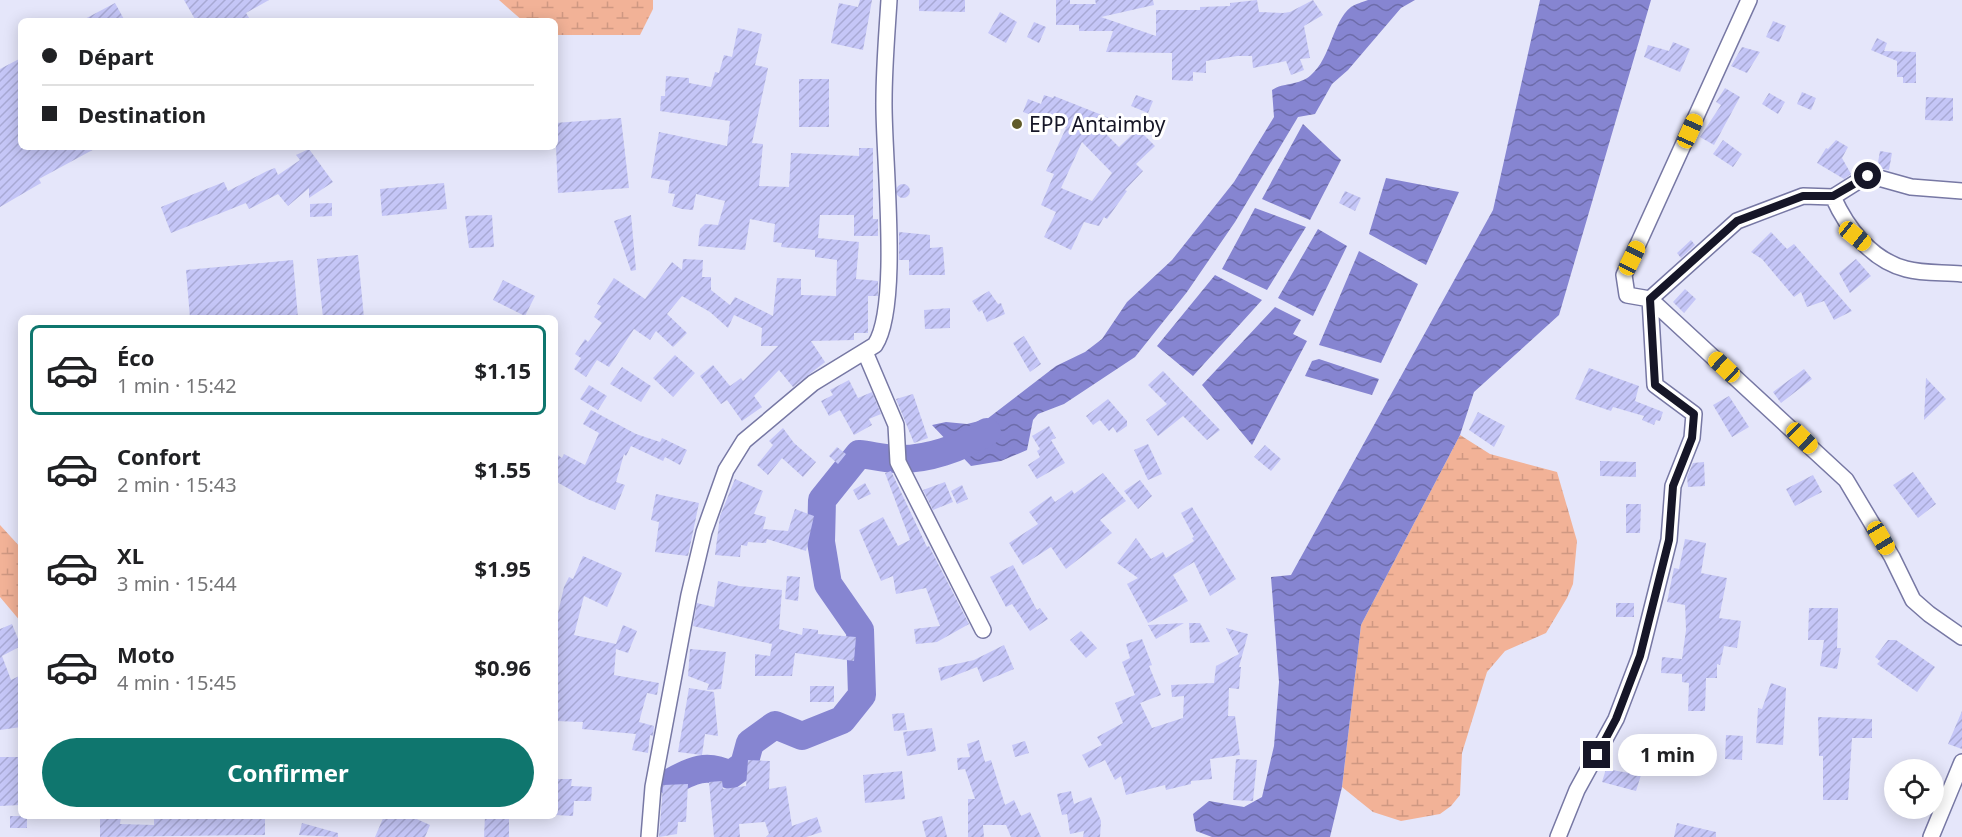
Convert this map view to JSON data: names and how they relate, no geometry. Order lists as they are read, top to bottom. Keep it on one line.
{"places":["EPP Antaimby"],"page":{"banner":["Départ","Destination"],"list":[{"name":"Éco","note":"1 min · 15:42","value":"$1.15"},{"name":"Confort","note":"2 min · 15:43","value":"$1.55"},{"name":"XL","note":"3 min · 15:44","value":"$1.95"},{"name":"Moto","note":"4 min · 15:45","value":"$0.96"}],"buttons":"Confirmer","bubble":"1 min"}}
